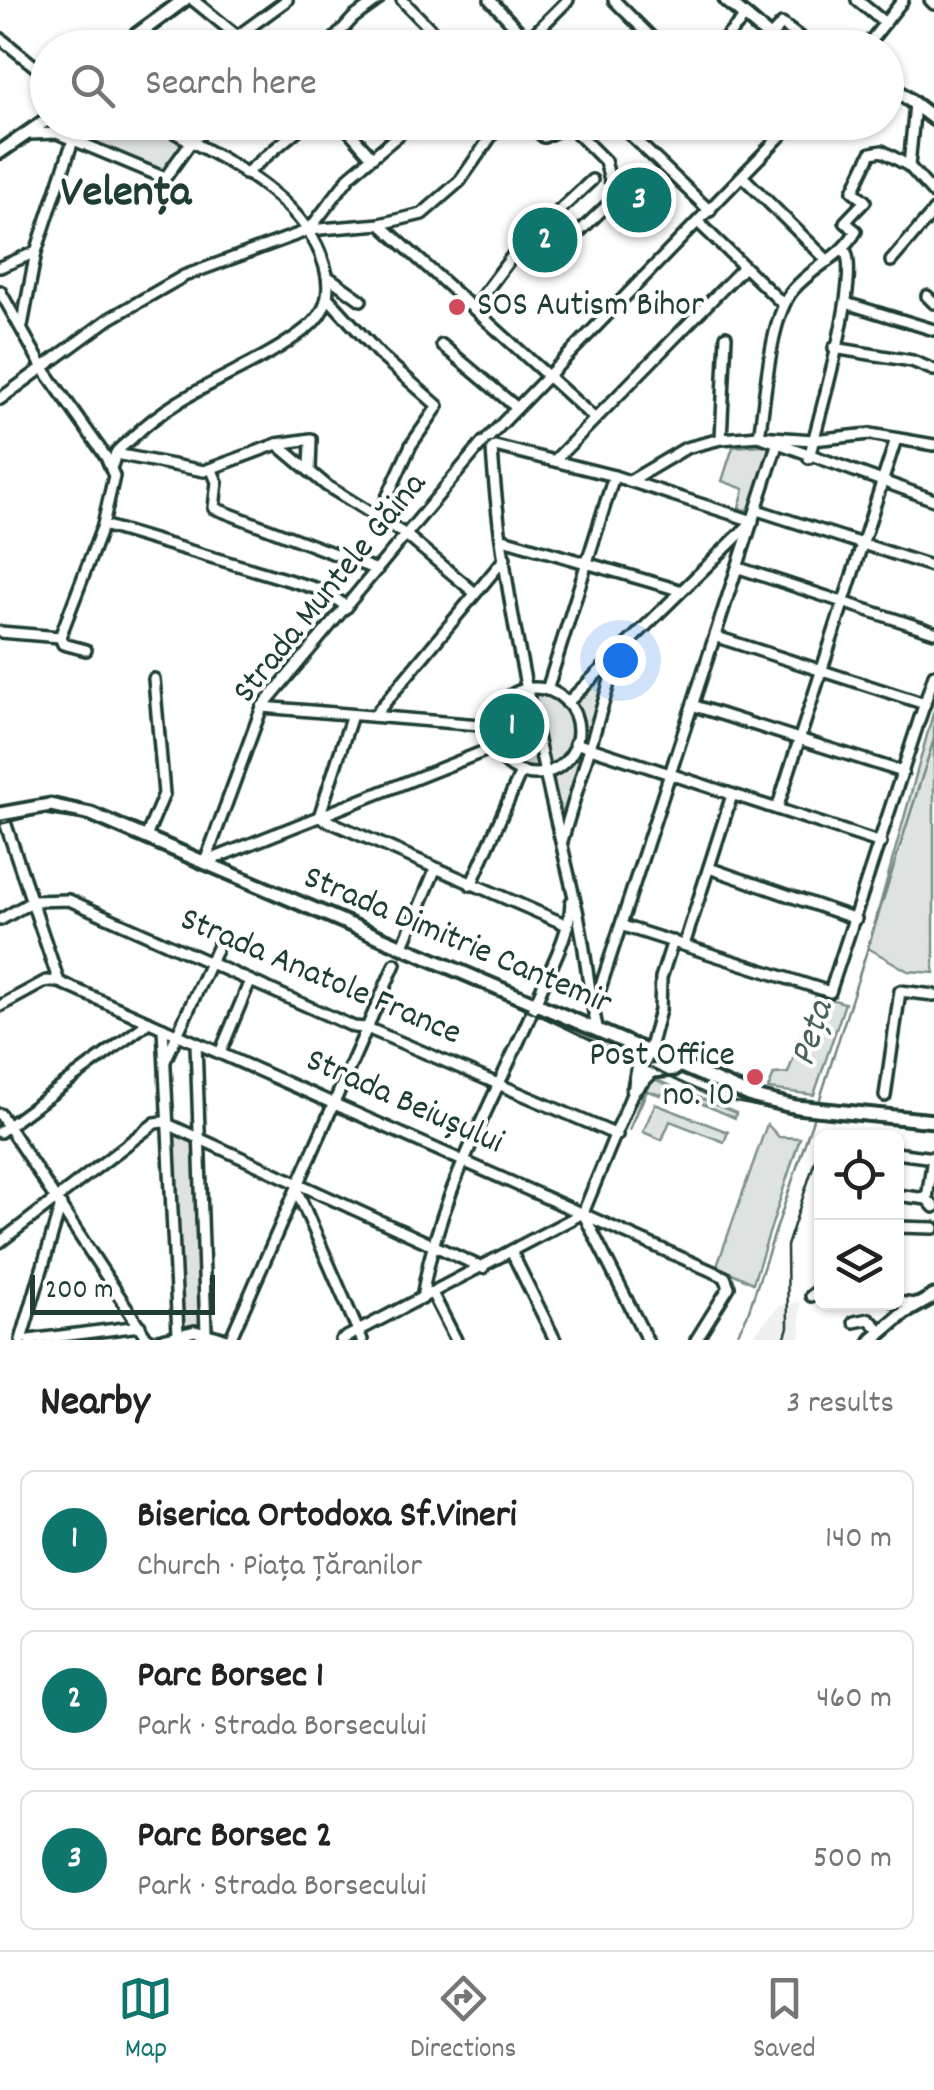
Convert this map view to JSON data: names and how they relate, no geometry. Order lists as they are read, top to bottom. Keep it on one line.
{"streets":{"main road":["Strada Dimitrie Cantemir"],"street":["Strada Muntele Găina","Strada Anatole France","Strada Beiușului"]},"crossings":[["Strada Muntele Găina","Strada Dimitrie Cantemir"]],"districts":["Velența"],"water":["Peța"],"places":["SOS Autism Bihor","Post Office no. 10"],"scale_bar":"200 m","page":{"search":"Search here","pins":["3","2","1"],"scale":"200 m","heading":["Nearby","3 results"],"list":[{"mark":"1","name":"Biserica Ortodoxa Sf.Vineri","note":"Church · Piața Țăranilor","value":"140 m"},{"mark":"2","name":"Parc Borsec 1","note":"Park · Strada Borsecului","value":"460 m"},{"mark":"3","name":"Parc Borsec 2","note":"Park · Strada Borsecului","value":"500 m"}],"nav":["Map","Directions","Saved"]}}
